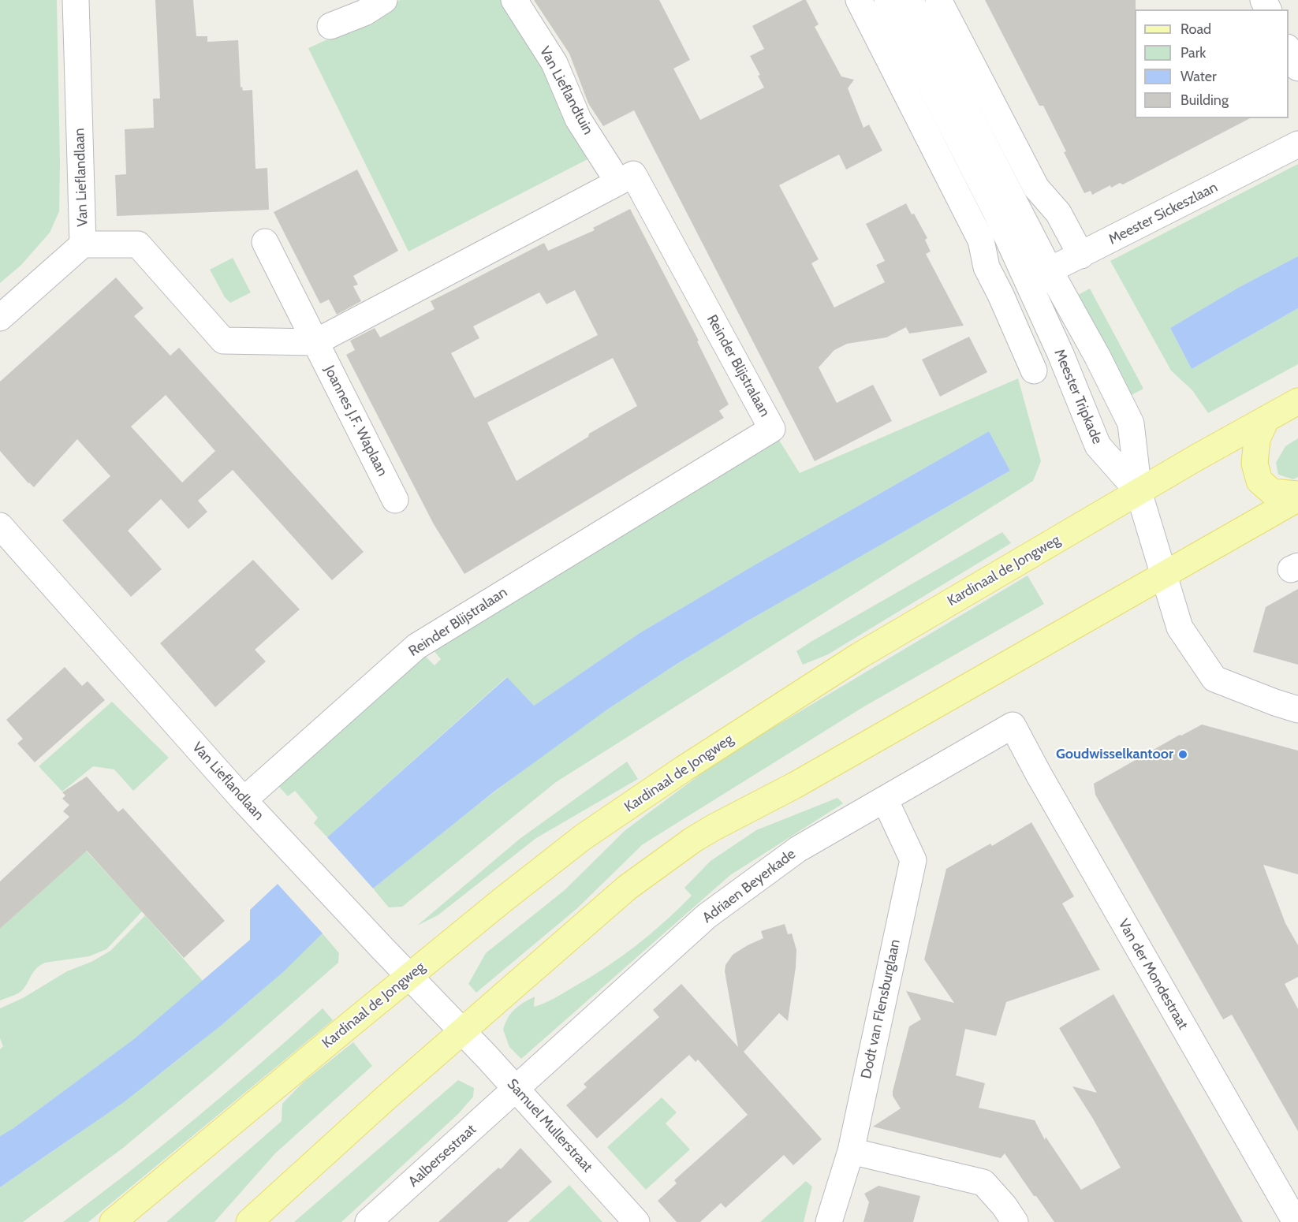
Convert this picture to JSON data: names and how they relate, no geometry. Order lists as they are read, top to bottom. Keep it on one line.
{"streets":{"main road":["Kardinaal de Jongweg"],"street":["Van Lieflandtuin","Van Lieflandlaan","Meester Sickeszlaan","Reinder Blijstralaan","Meester Tripkade","Joannes J.F. Waplaan","Adriaen Beyerkade","Van der Mondestraat","Dodt van Flensburglaan","Samuel Mullerstraat","Aalbersestraat"]},"crossings":[["Van Lieflandtuin","Reinder Blijstralaan"],["Van Lieflandlaan","Reinder Blijstralaan"],["Van Lieflandlaan","Kardinaal de Jongweg"],["Van Lieflandlaan","Samuel Mullerstraat"],["Meester Sickeszlaan","Meester Tripkade"],["Reinder Blijstralaan","Joannes J.F. Waplaan"],["Meester Tripkade","Kardinaal de Jongweg"],["Adriaen Beyerkade","Van der Mondestraat"],["Adriaen Beyerkade","Dodt van Flensburglaan"],["Adriaen Beyerkade","Samuel Mullerstraat"],["Adriaen Beyerkade","Aalbersestraat"],["Samuel Mullerstraat","Aalbersestraat"]],"places":["Goudwisselkantoor"],"legend":["Road","Park","Water","Building"]}
